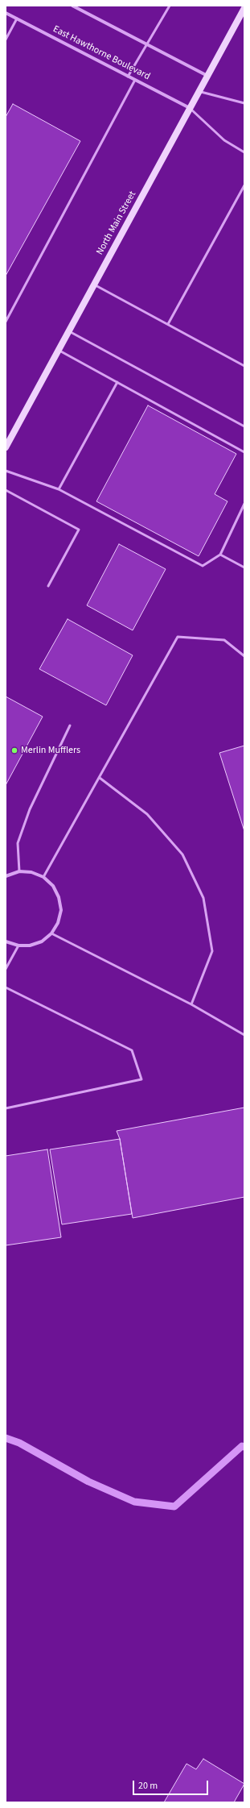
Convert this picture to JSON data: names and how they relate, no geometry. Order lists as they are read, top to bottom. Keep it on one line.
{"streets":{"street":["East Hawthorne Boulevard","North Main Street"]},"crossings":[["East Hawthorne Boulevard","North Main Street"]],"places":["Merlin Mufflers"],"scale_bar":"20 m"}
